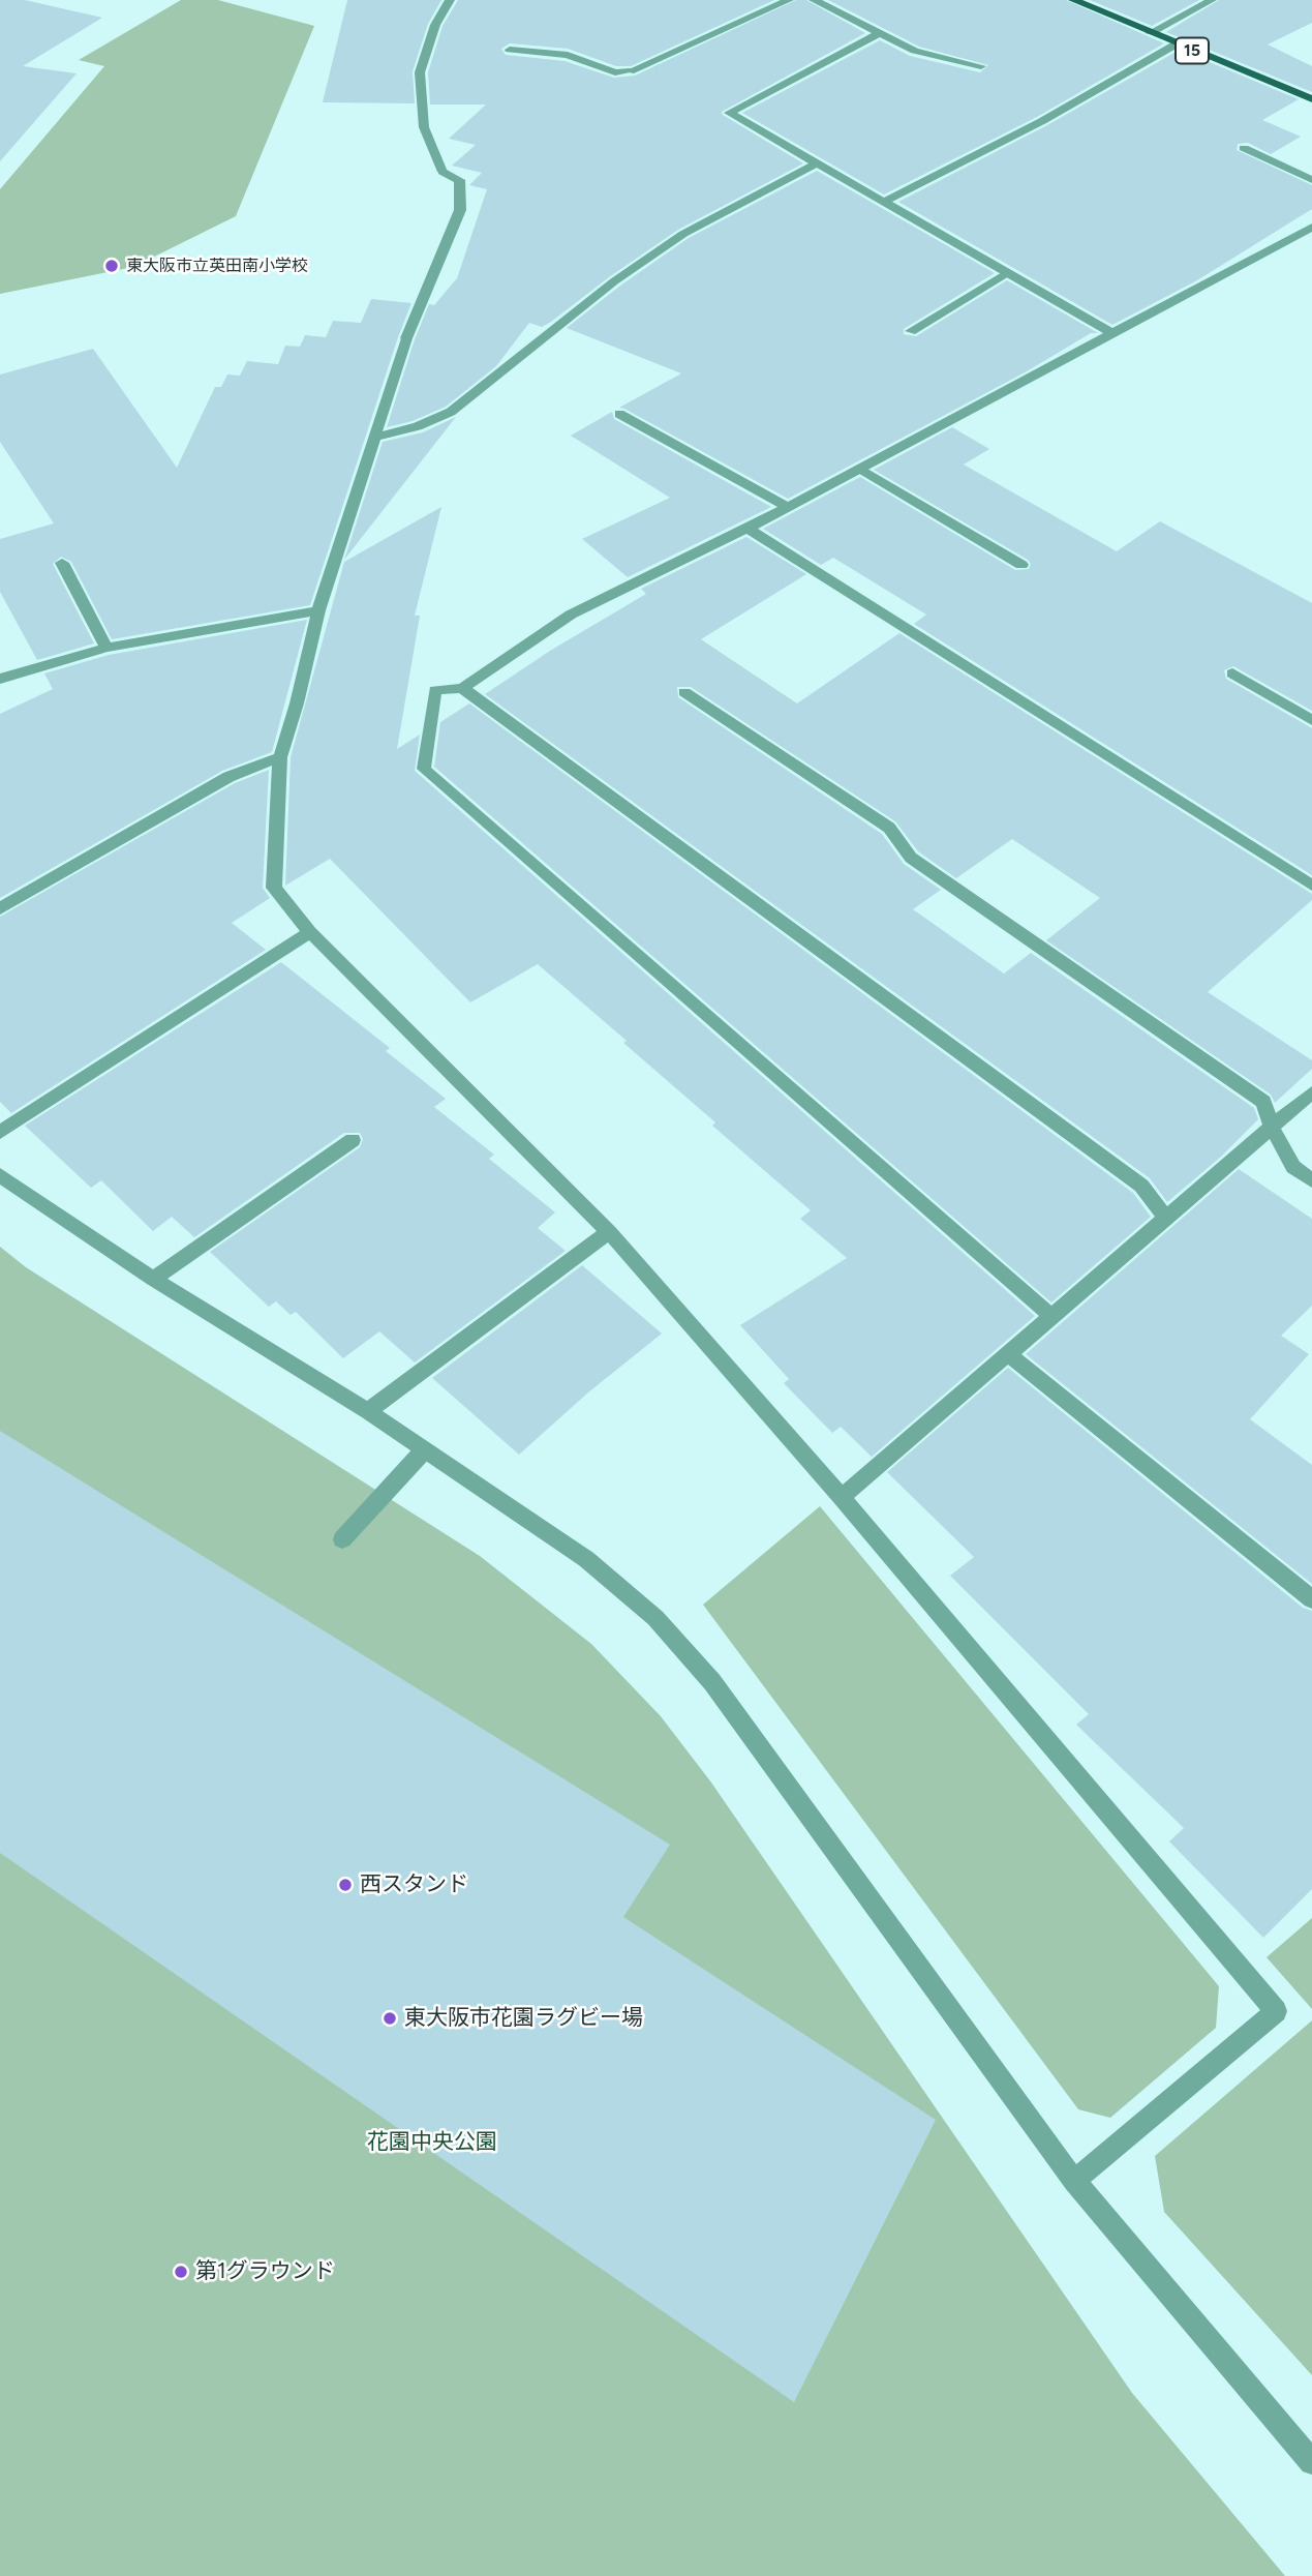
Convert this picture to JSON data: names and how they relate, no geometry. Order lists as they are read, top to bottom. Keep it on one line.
{"streets":{"main road":["15"]},"parks":["花園中央公園"],"places":["東大阪市立英田南小学校","西スタンド","東大阪市花園ラグビー場","第1グラウンド"]}
